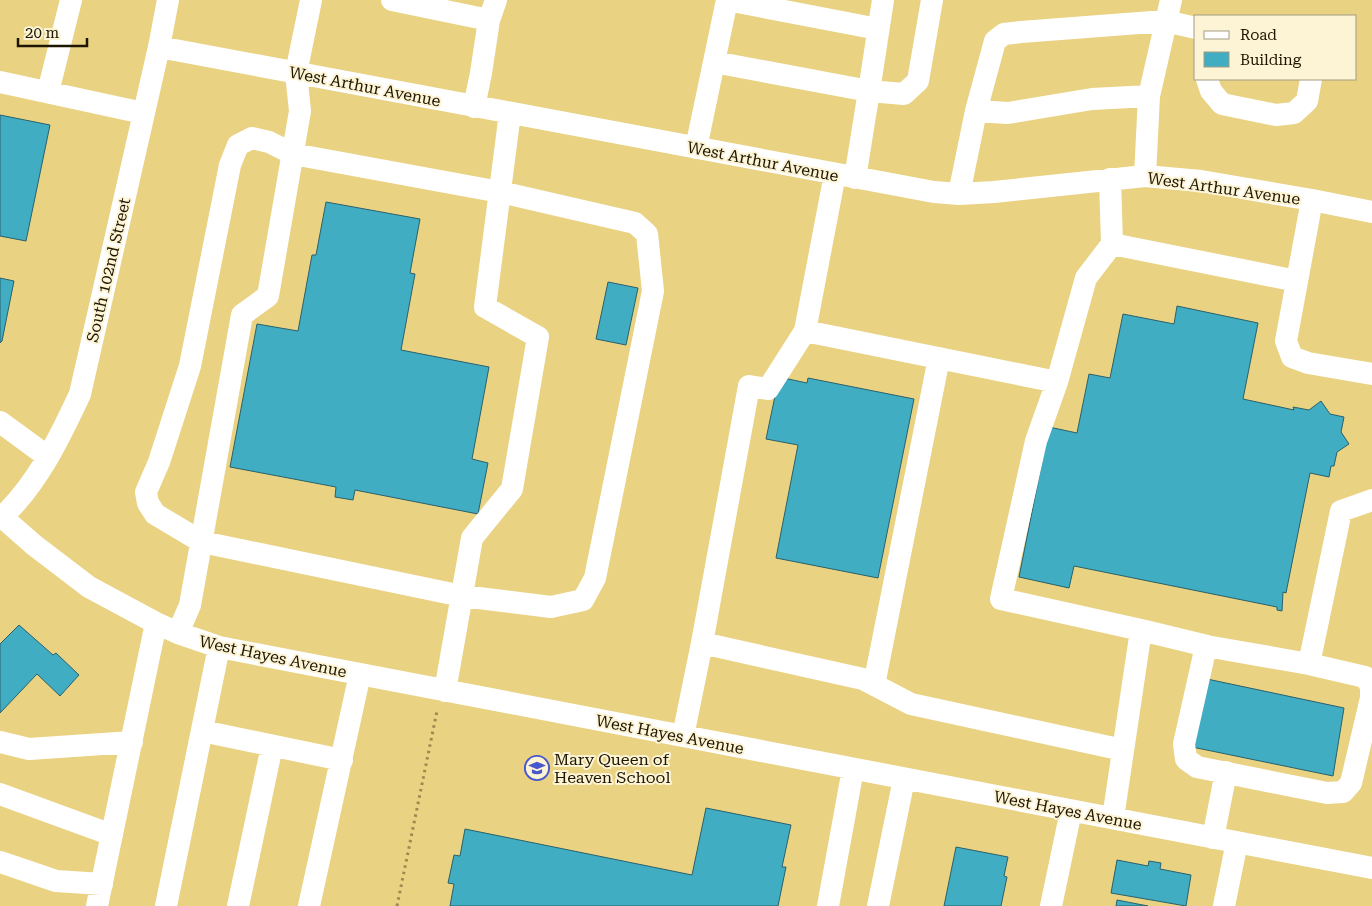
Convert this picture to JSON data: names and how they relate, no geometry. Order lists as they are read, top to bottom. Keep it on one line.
{"streets":{"street":["West Arthur Avenue","South 102nd Street","West Hayes Avenue"]},"crossings":[["West Arthur Avenue","South 102nd Street"],["South 102nd Street","West Hayes Avenue"]],"places":{"school or university":["Mary Queen of Heaven School"]},"legend":["Road","Building"],"scale_bar":"20 m"}
